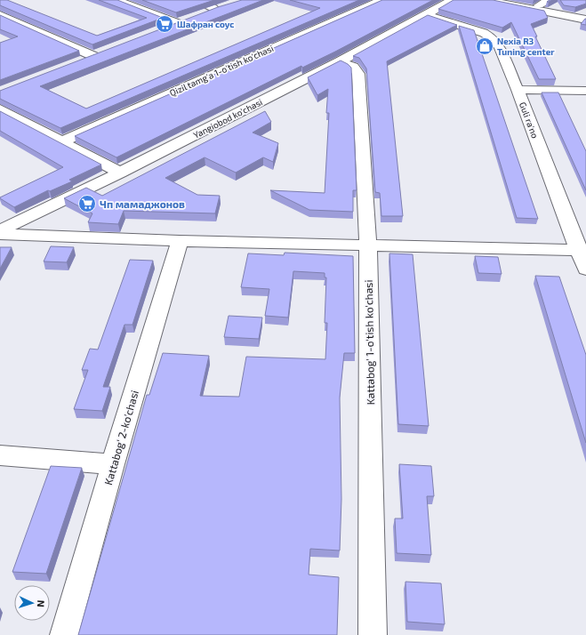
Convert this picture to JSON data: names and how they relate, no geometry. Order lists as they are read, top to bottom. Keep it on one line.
{"streets":{"street":["Qizil tamg'a 1-o'tish ko'chasi","Yangiobod ko'chasi","Guli ra'no","Kattabog' 1-o'tish ko'chasi","Kattabog' 2-ko'chasi"]},"crossings":[["Yangiobod ko'chasi","Guli ra'no"],["Yangiobod ko'chasi","Kattabog' 1-o'tish ko'chasi"]],"places":{"supermarket":["Шафран соус","Чп мамаджонов"],"shop":["Nexia R3 Tuning center"]},"north":"right"}
